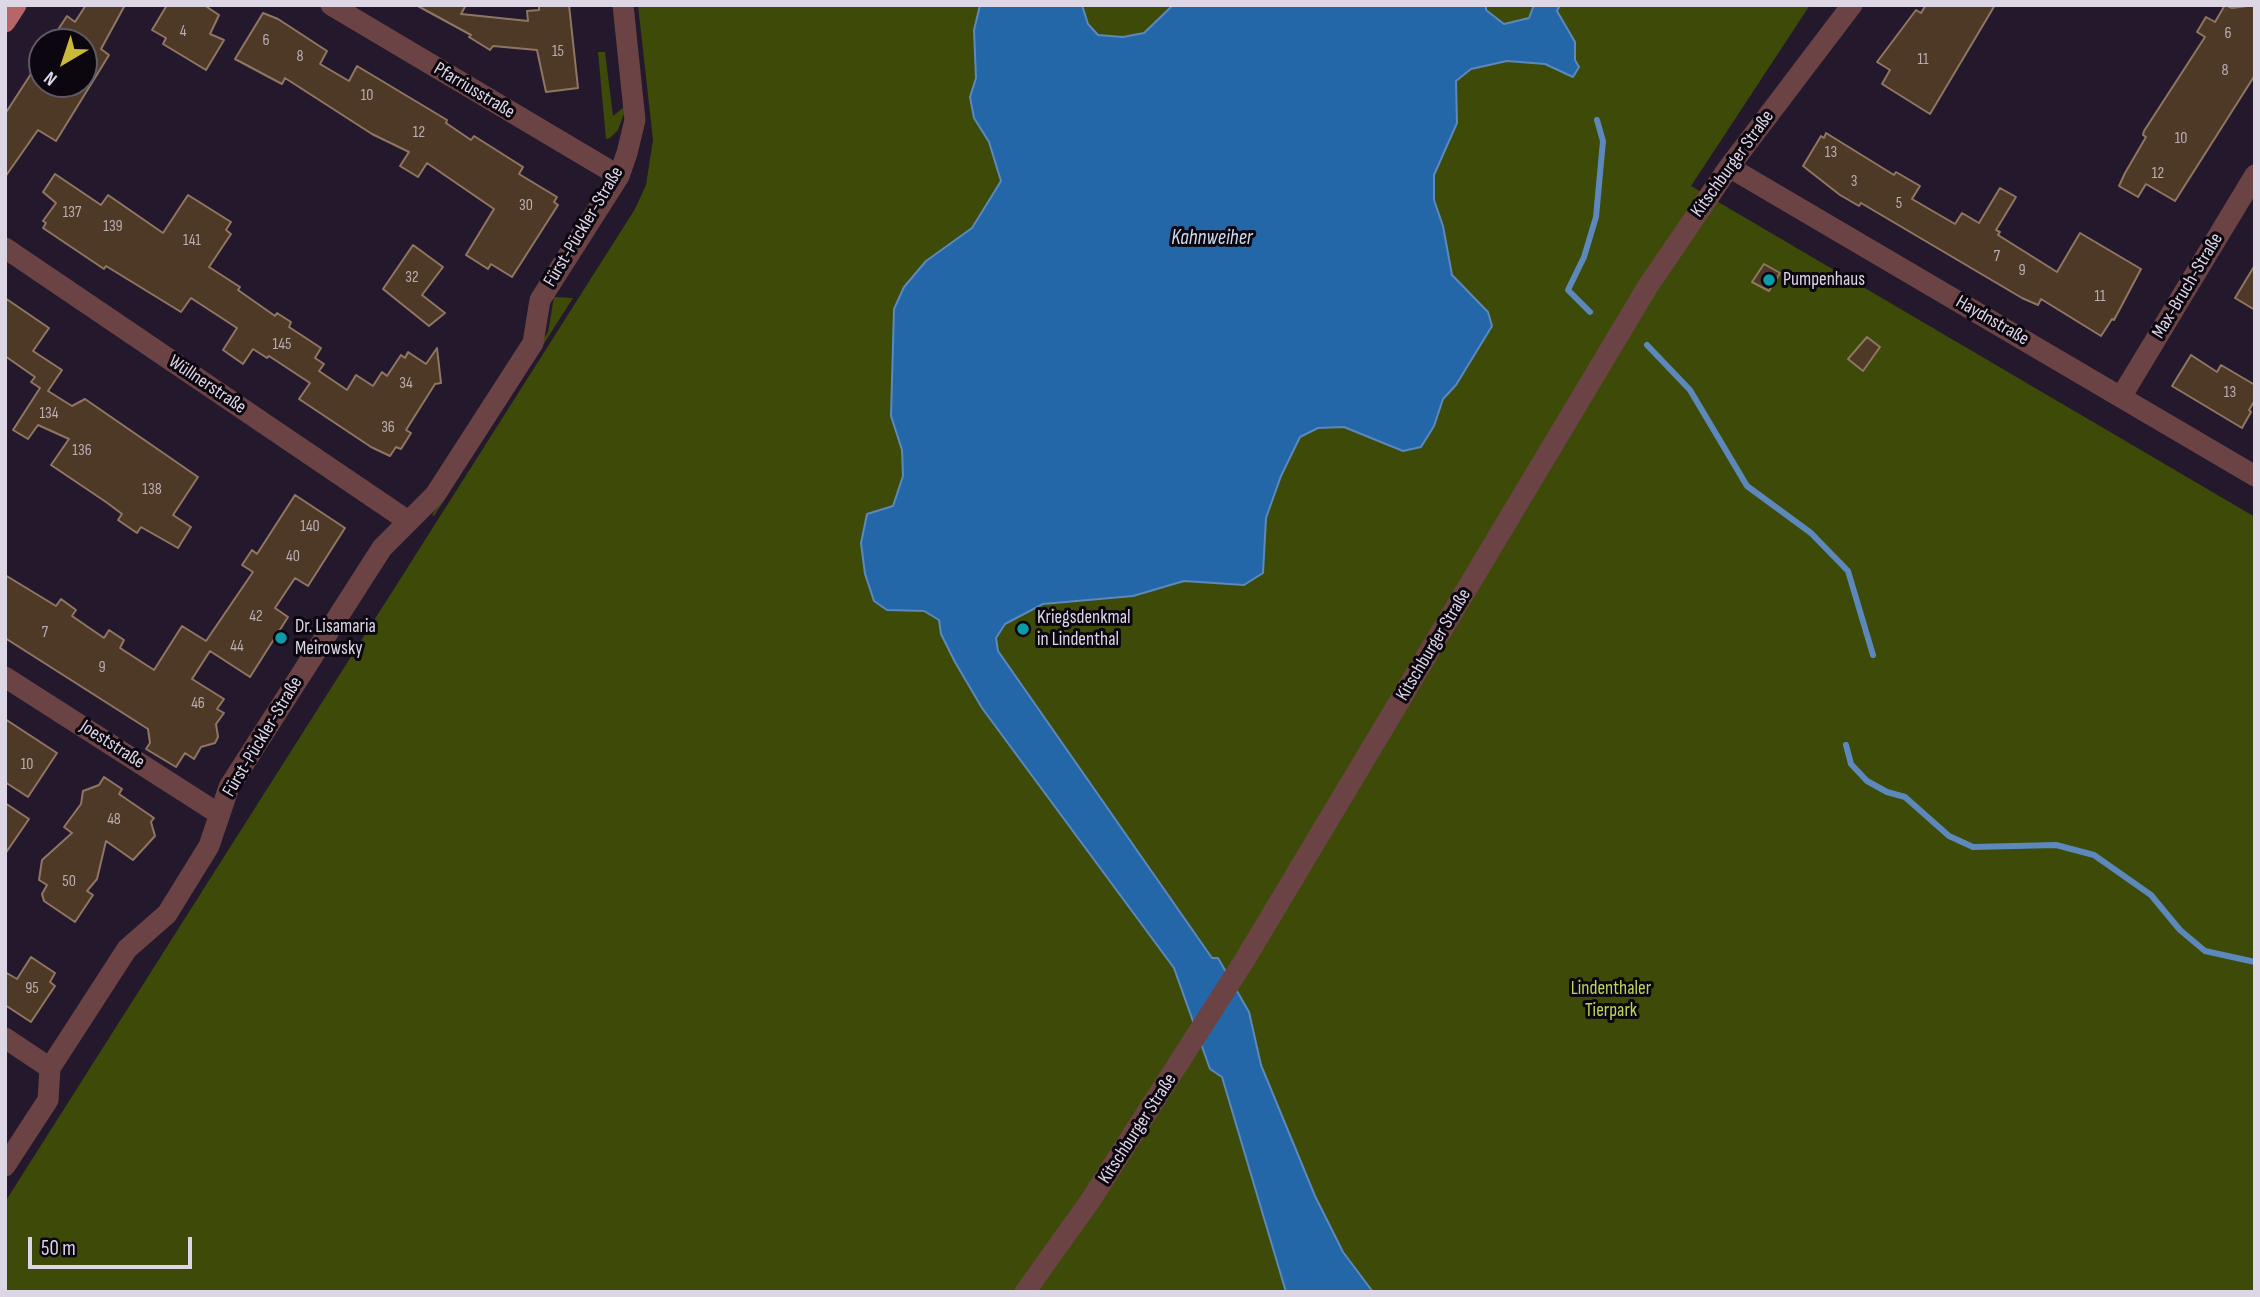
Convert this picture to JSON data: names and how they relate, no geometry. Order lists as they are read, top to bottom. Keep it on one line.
{"streets":{"street":["Pfarriusstraße","Kitschburger Straße","Fürst-Pückler-Straße","Max-Bruch-Straße","Haydnstraße","Wüllnerstraße","Joeststraße"]},"crossings":[["Pfarriusstraße","Fürst-Pückler-Straße"],["Kitschburger Straße","Haydnstraße"],["Fürst-Pückler-Straße","Wüllnerstraße"],["Fürst-Pückler-Straße","Joeststraße"],["Max-Bruch-Straße","Haydnstraße"]],"water":["Kahnweiher"],"parks":["Lindenthaler Tierpark"],"places":["Pumpenhaus","Kriegsdenkmal in Lindenthal","Dr. Lisamaria Meirowsky"],"house_numbers":["4","6","6","15","8","11","8","10","12","10","13","12","3","5","30","137","139","141","7","9","32","11","145","34","13","134","36","136","138","140","40","42","7","44","9","46","10","48","50","95"],"scale_bar":"50 m","north":"bottom left"}
